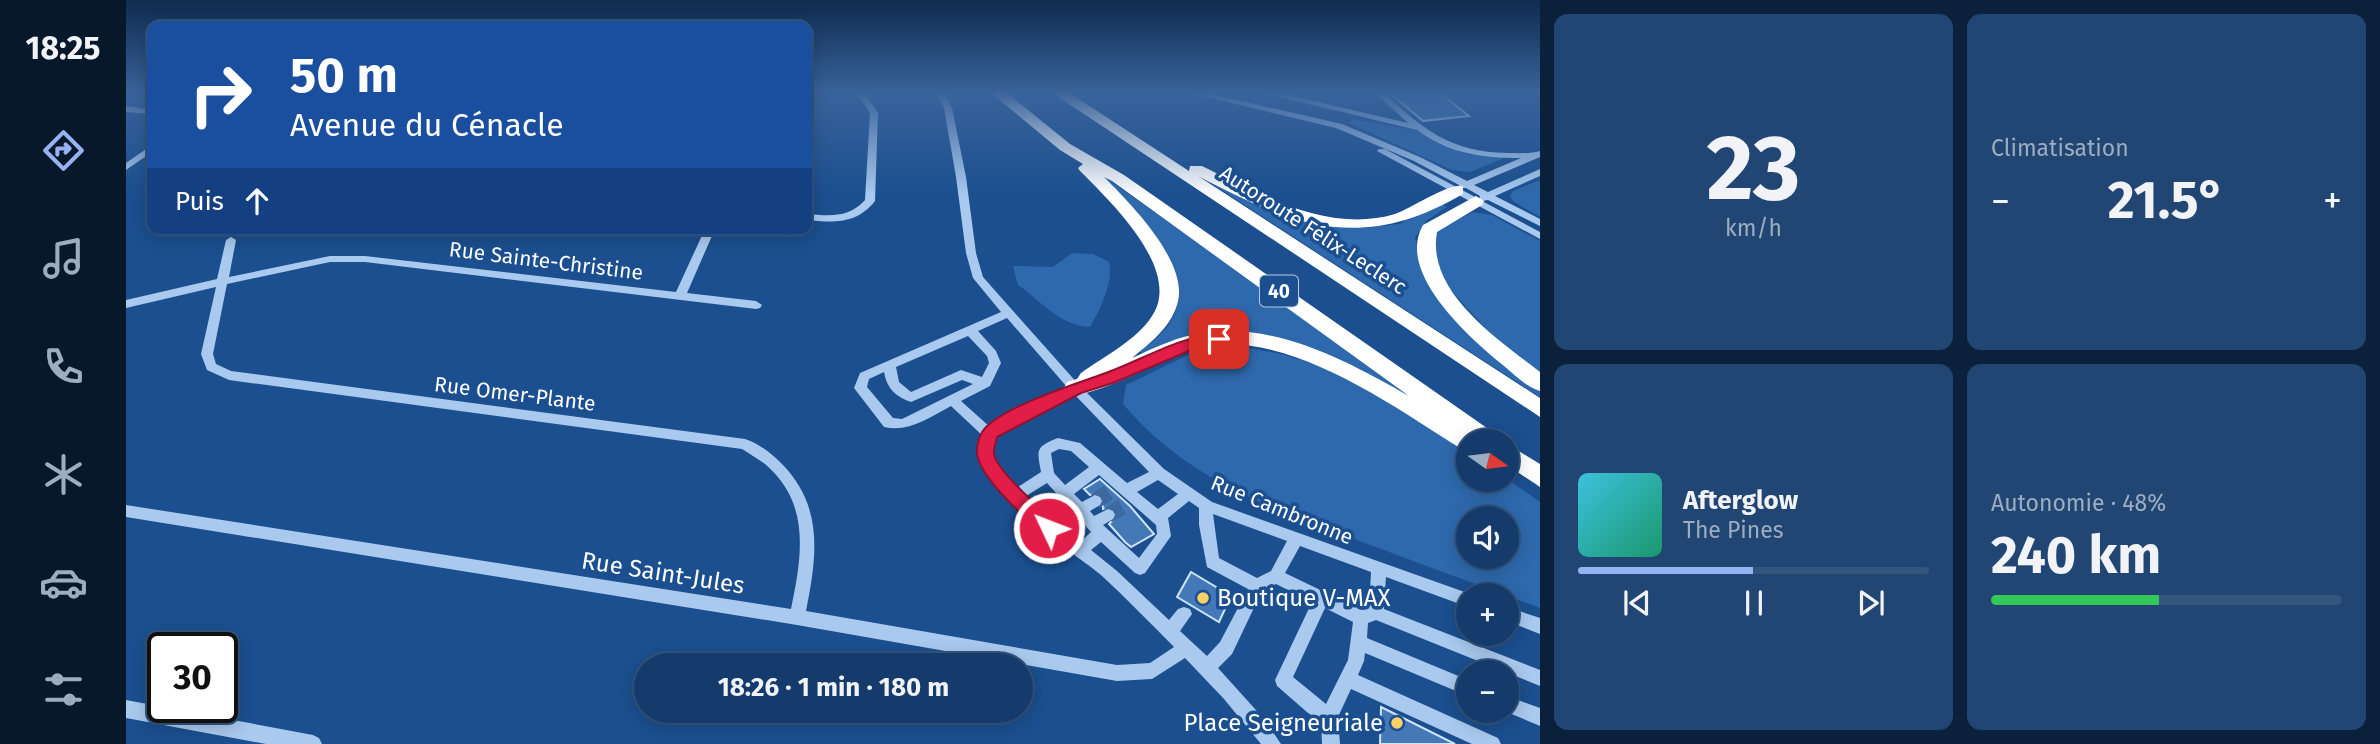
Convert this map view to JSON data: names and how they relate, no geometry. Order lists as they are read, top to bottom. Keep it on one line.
{"streets":{"highway":["Autoroute Félix-Leclerc","40"],"street":["Rue Sainte-Christine","Rue Omer-Plante","Rue Cambronne","Rue Saint-Jules"]},"crossings":[["Rue Sainte-Christine","Rue Omer-Plante"],["Rue Omer-Plante","Rue Saint-Jules"]],"places":["Boutique V-MAX","Place Seigneuriale"],"north":"right","page":{"tabs":"18:25","tile":[["23","km/h"],"Climatisation",["Autonomie · 48%","240 km"]],"turn":["50 m","Avenue du Cénacle"],"then":"Puis","heat":["−","21.5°","+"],"map_buttons":["+","−"],"song":["Afterglow","The Pines"],"limit":"30","trip":"18:26 · 1 min · 180 m"}}
